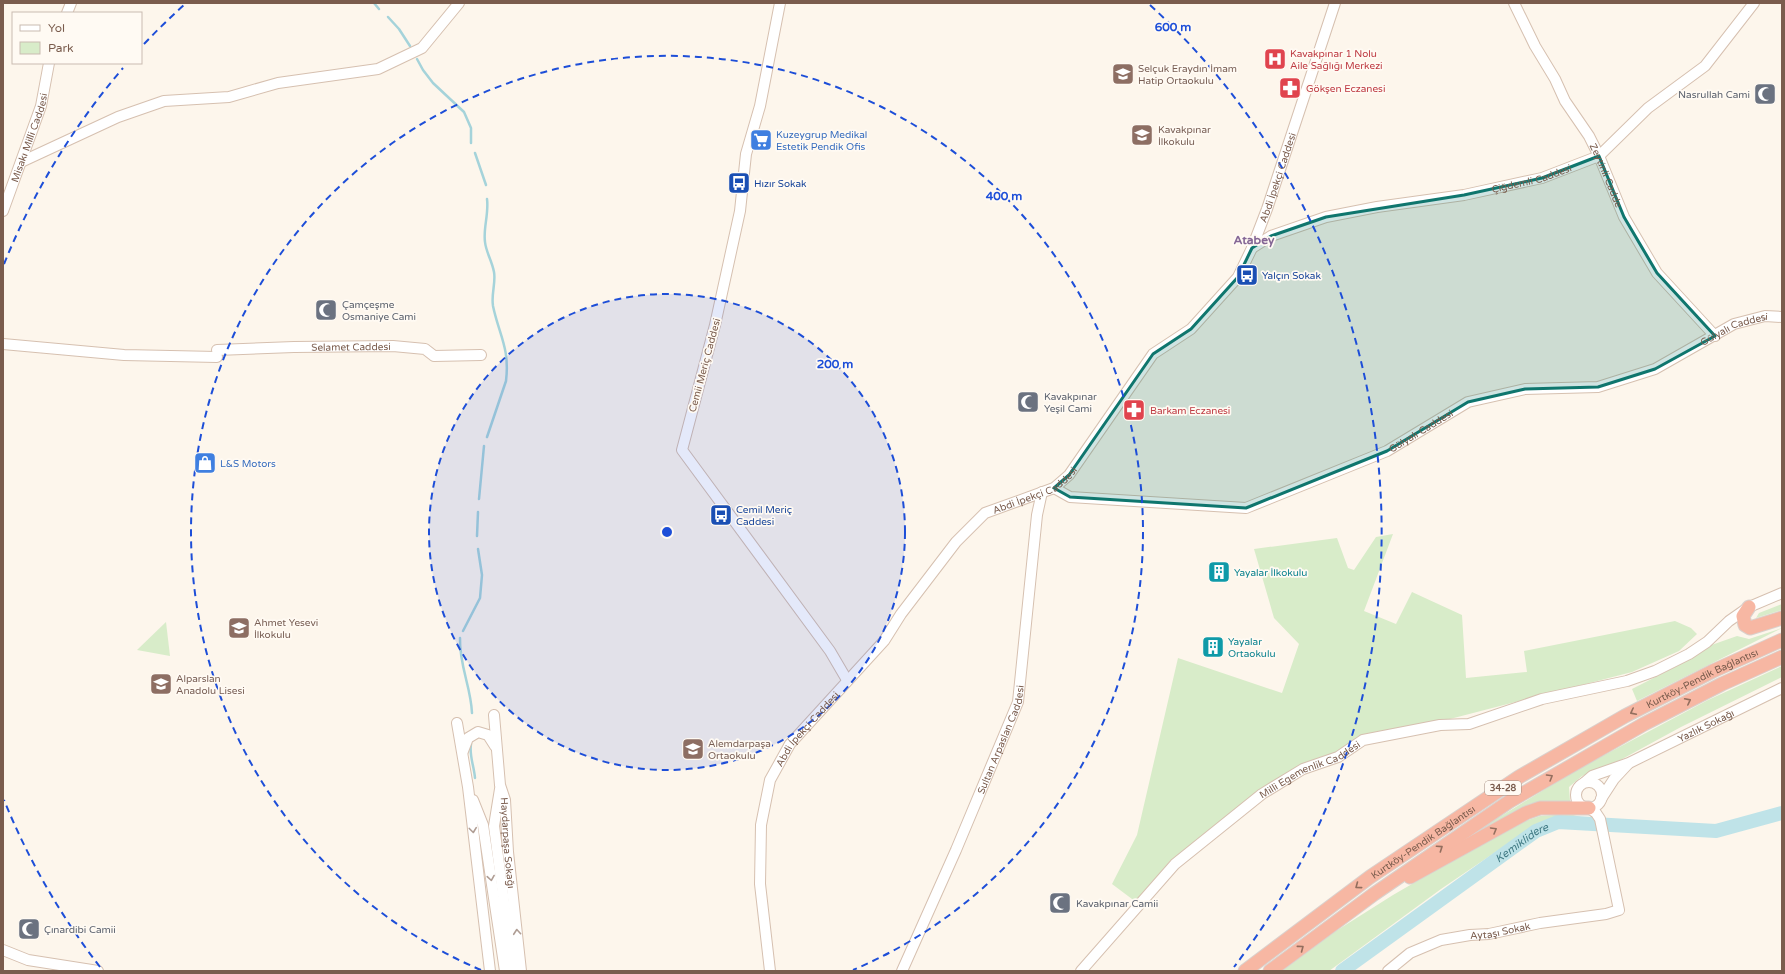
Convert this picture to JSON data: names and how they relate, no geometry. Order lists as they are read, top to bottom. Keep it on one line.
{"streets":{"highway":["Kurtköy-Pendik Bağlantısı","34-28"],"street":["Misakı Milli Caddesi","Zeytinli Cadde","Abdi İpekçi Caddesi","Çiğdemli Caddesi","Gülyalı Caddesi","Selamet Caddesi","Cemii Meriç Caddesi","Yazlık Sokağı","Sultan Arpaslan Caddesi","Milli Egemenlik Caddesi","Haydarpaşa Sokağı","Aytaşı Sokak"]},"crossings":[["Zeytinli Cadde","Çiğdemli Caddesi"],["Zeytinli Cadde","Gülyalı Caddesi"],["Abdi İpekçi Caddesi","Çiğdemli Caddesi"],["Abdi İpekçi Caddesi","Gülyalı Caddesi"],["Abdi İpekçi Caddesi","Cemii Meriç Caddesi"],["Abdi İpekçi Caddesi","Sultan Arpaslan Caddesi"],["Yazlık Sokağı","Aytaşı Sokak"]],"districts":["Atabey"],"water":["Kemiklidere"],"places":{"hospital":["Kavakpınar 1 Nolu Aile Sağlığı Merkezi"],"school or university":["Selçuk Eraydın İmam Hatip Ortaokulu","Kavakpınar İlkokulu","Ahmet Yesevi İlkokulu","Alparslan Anadolu Lisesi","Alemdarpaşa Ortaokulu"],"pharmacy":["Gökşen Eczanesi","Barkam Eczanesi"],"mosque":["Nasrullah Cami","Çamçeşme Osmaniye Cami","Kavakpınar Yeşil Cami","Kavakpınar Camii","Çınardibi Camii"],"supermarket":["Kuzeygrup Medikal Estetik Pendik Ofis"],"bus stop":["Hızır Sokak","Yalçın Sokak","Cemil Meriç Caddesi"],"shop":["L&S Motors"],"building":["Yayalar İlkokulu","Yayalar Ortaokulu"]},"legend":["Yol","Park"],"rings":["600 m","400 m","200 m"]}
